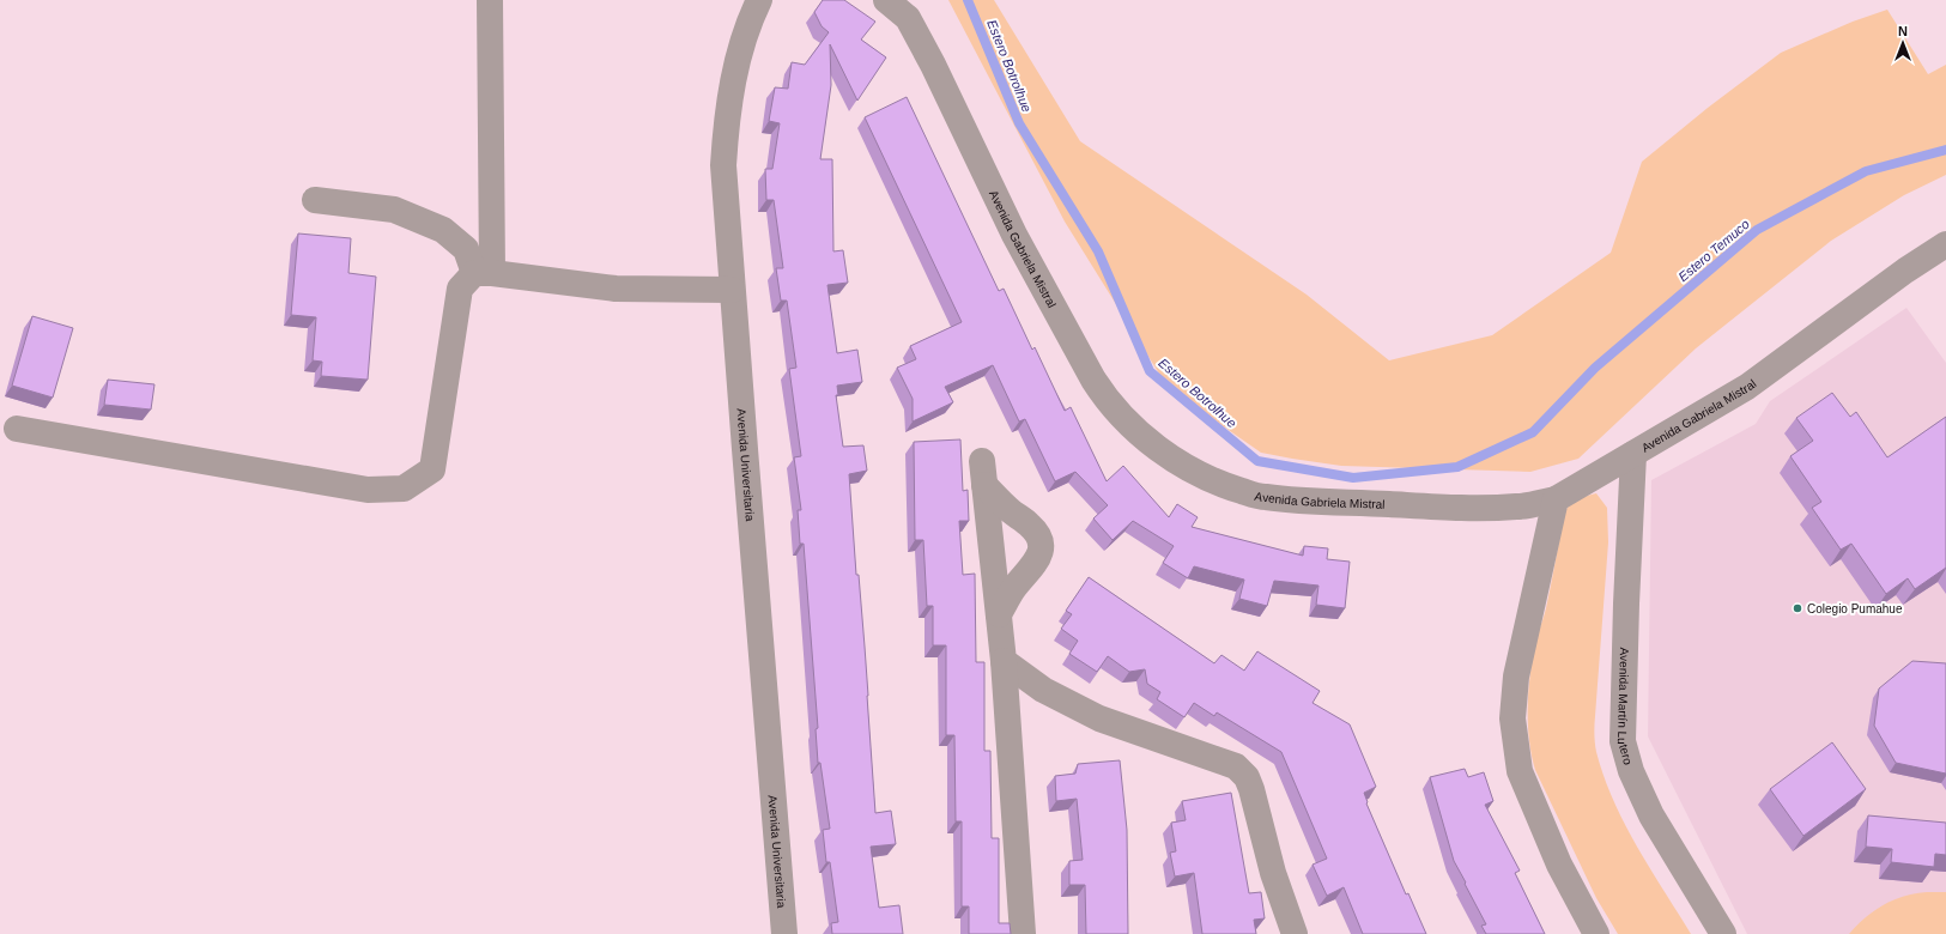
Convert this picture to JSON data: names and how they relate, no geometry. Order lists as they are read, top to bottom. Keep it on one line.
{"streets":{"street":["Avenida Gabriela Mistral","Avenida Universitaria","Avenida Martín Lutero"]},"crossings":[["Avenida Gabriela Mistral","Avenida Martín Lutero"]],"water":["Estero Botrolhue","Estero Temuco"],"places":["Colegio Pumahue"],"north":"top"}
